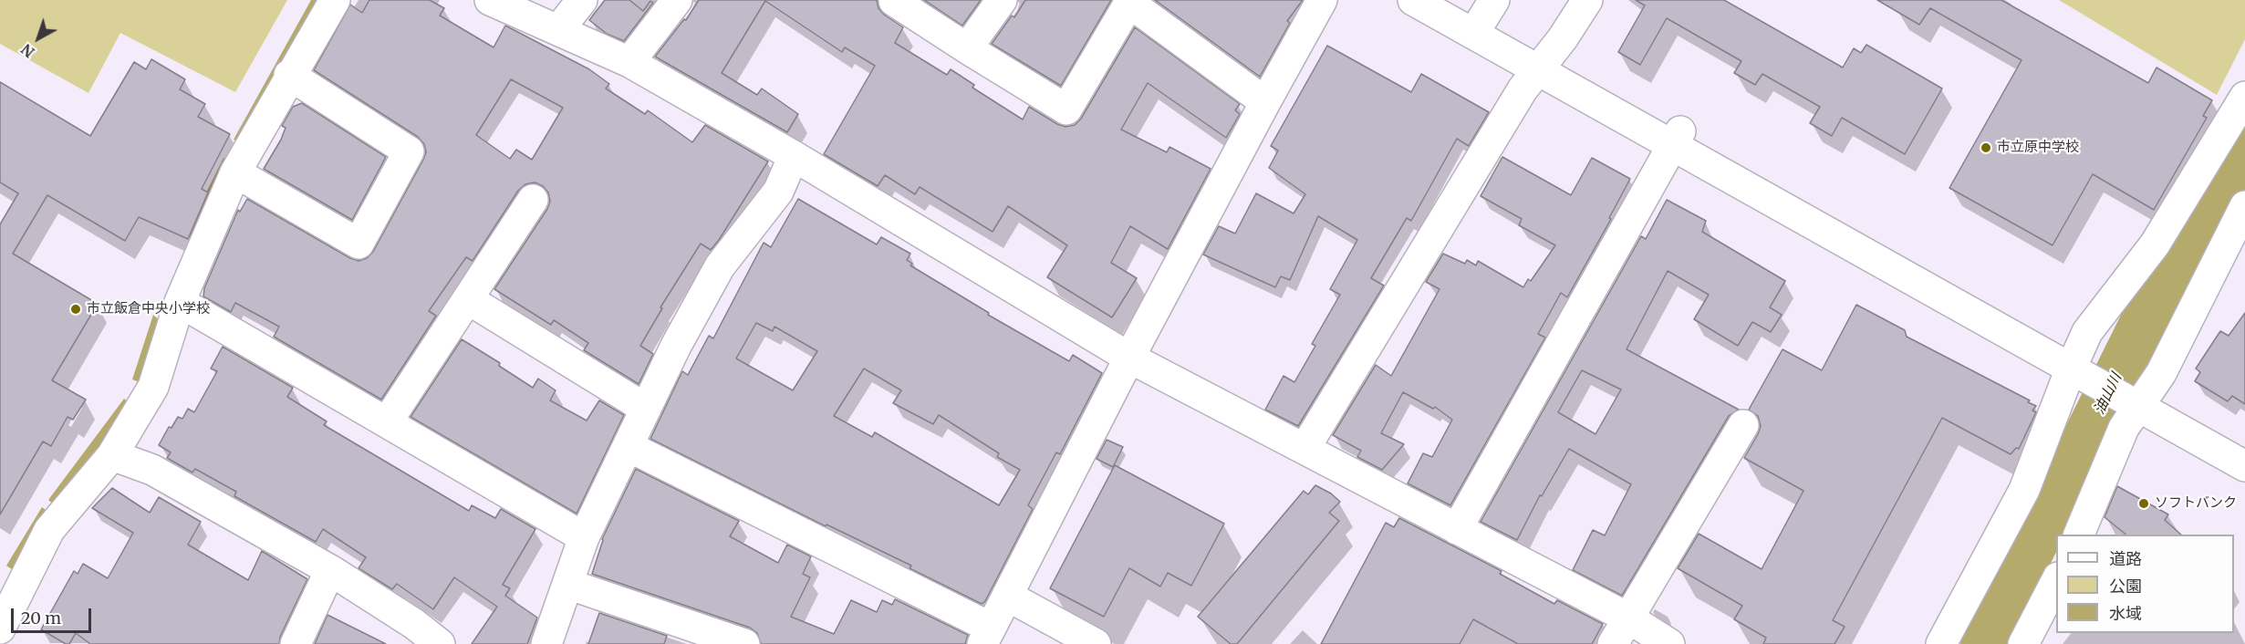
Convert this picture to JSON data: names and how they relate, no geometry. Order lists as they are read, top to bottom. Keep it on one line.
{"water":["油山川"],"places":["市立原中学校","市立飯倉中央小学校","ソフトバンク"],"legend":["道路","公園","水域"],"scale_bar":"20 m","north":"bottom left"}
